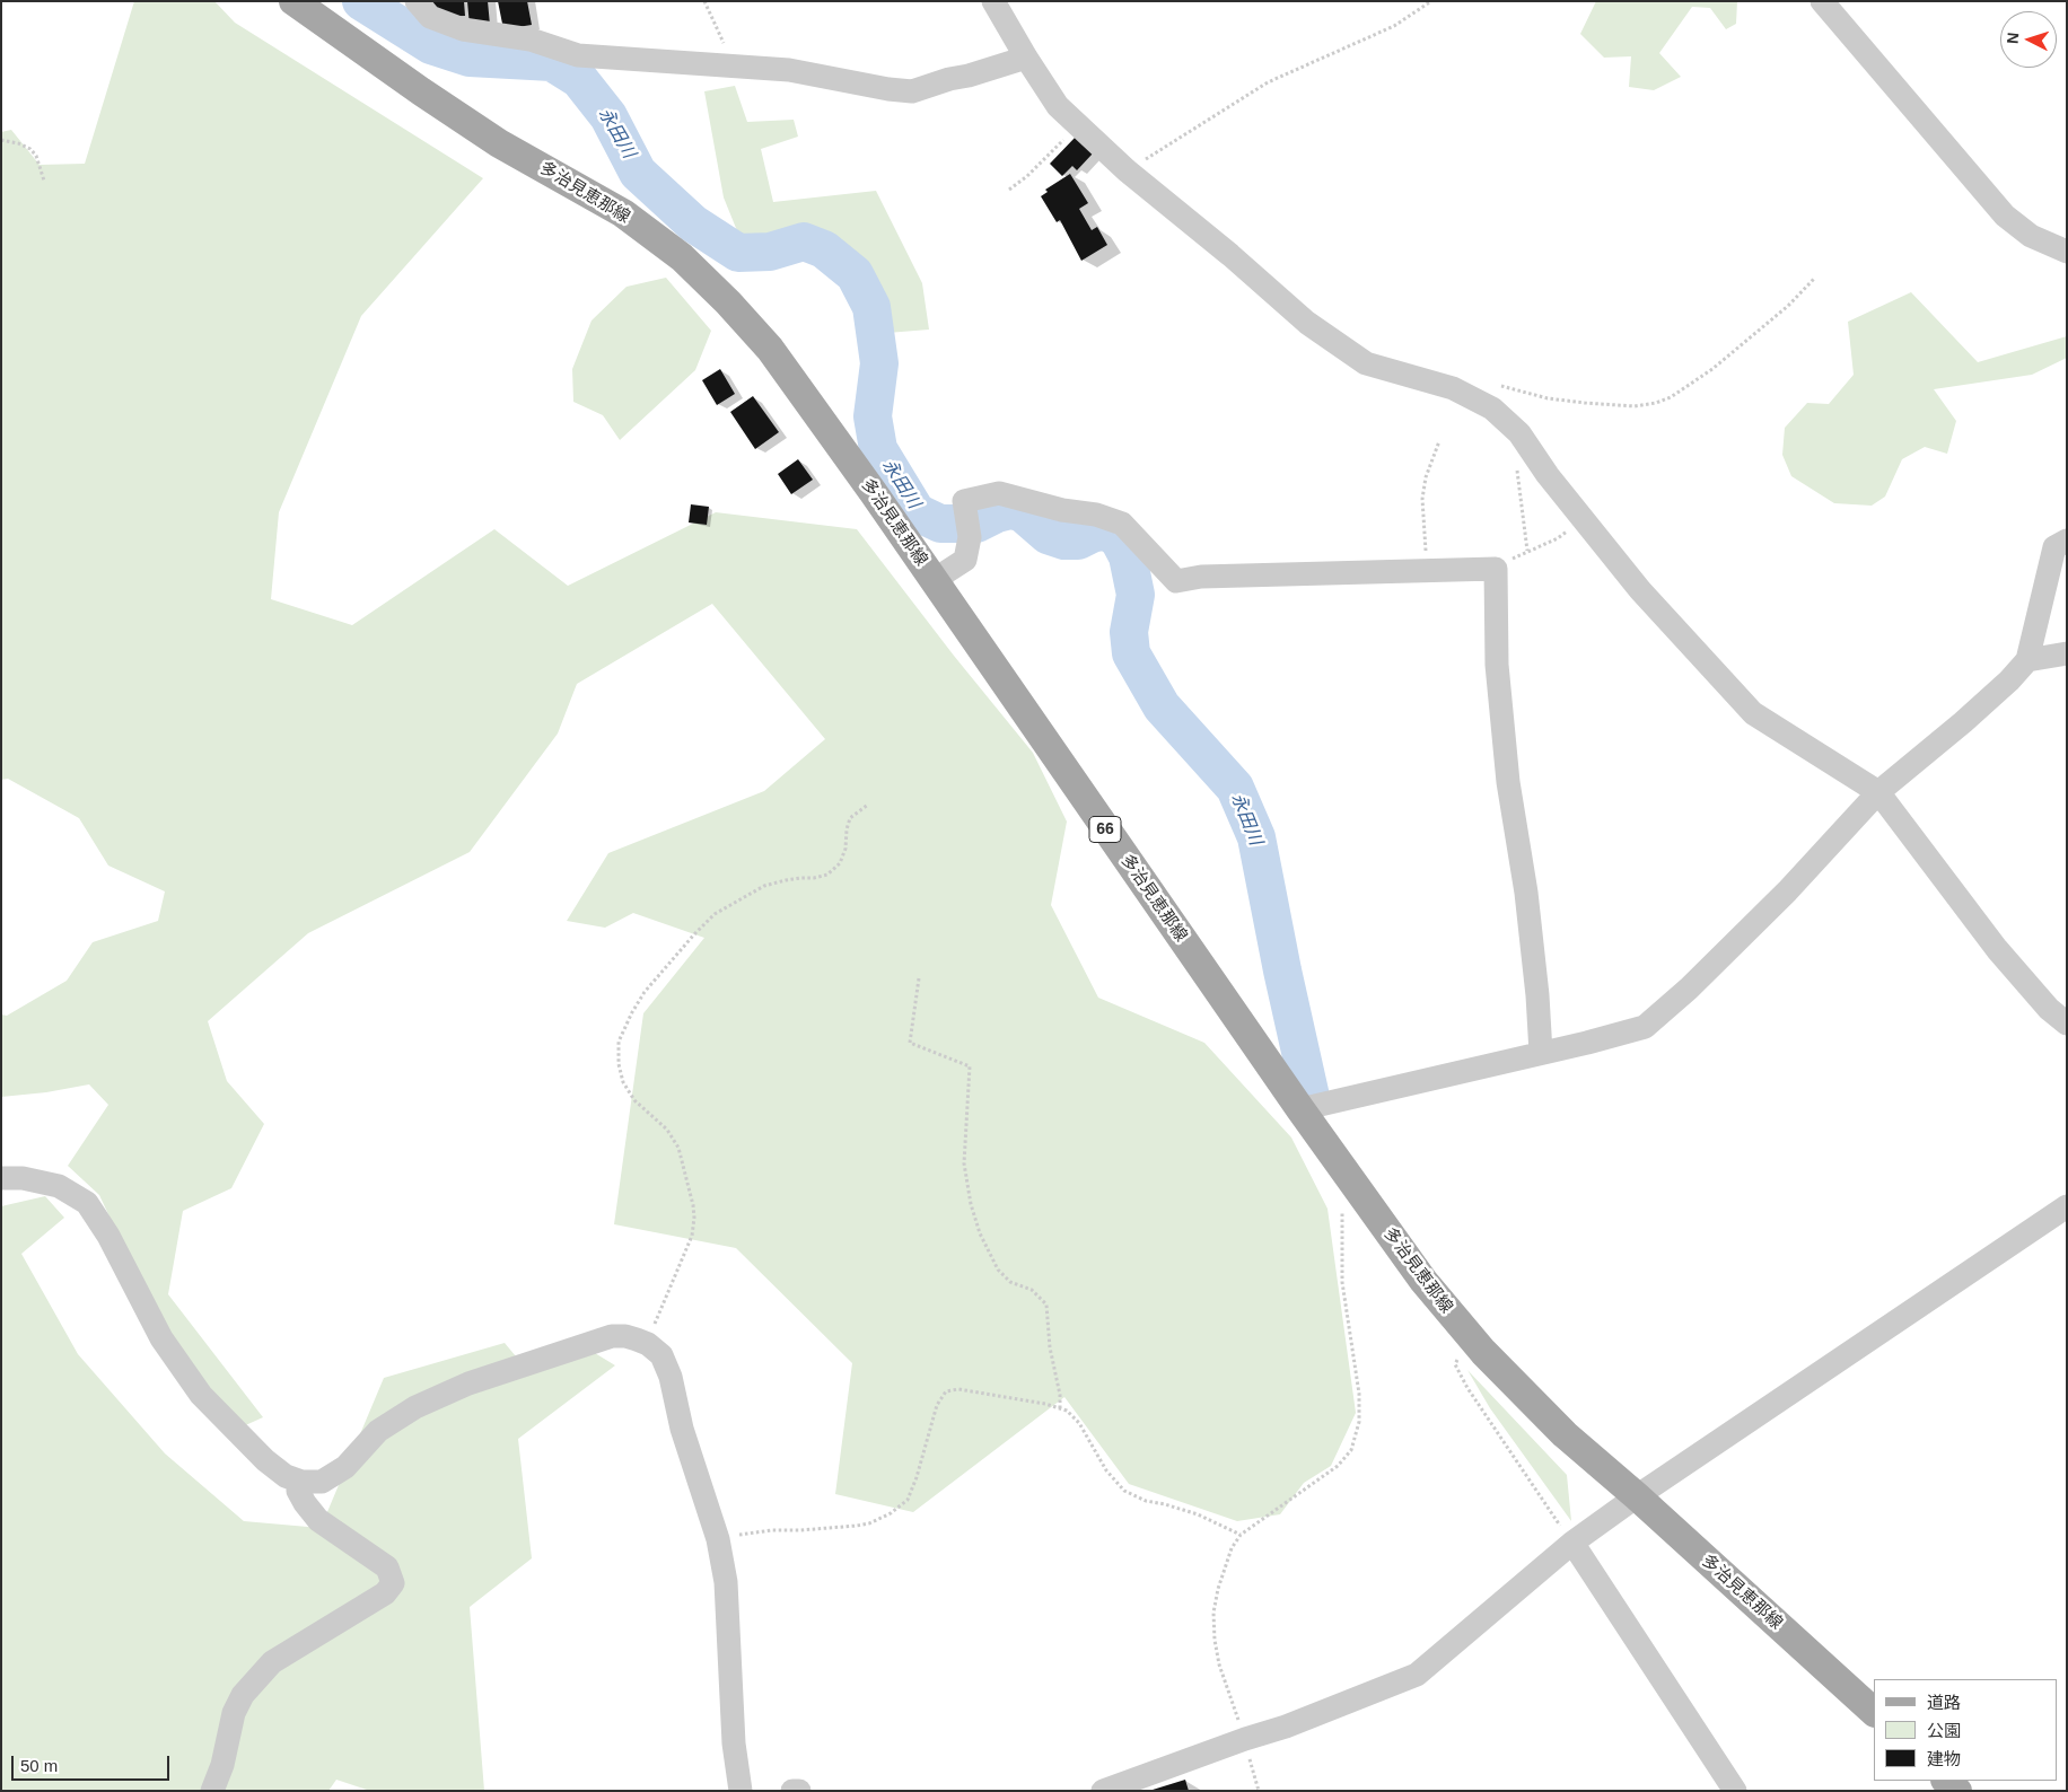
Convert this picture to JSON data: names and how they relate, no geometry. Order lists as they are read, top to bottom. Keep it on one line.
{"streets":{"main road":["多治見恵那線","66"]},"water":["永田川"],"legend":["道路","公園","建物"],"scale_bar":"50 m","north":"left"}
